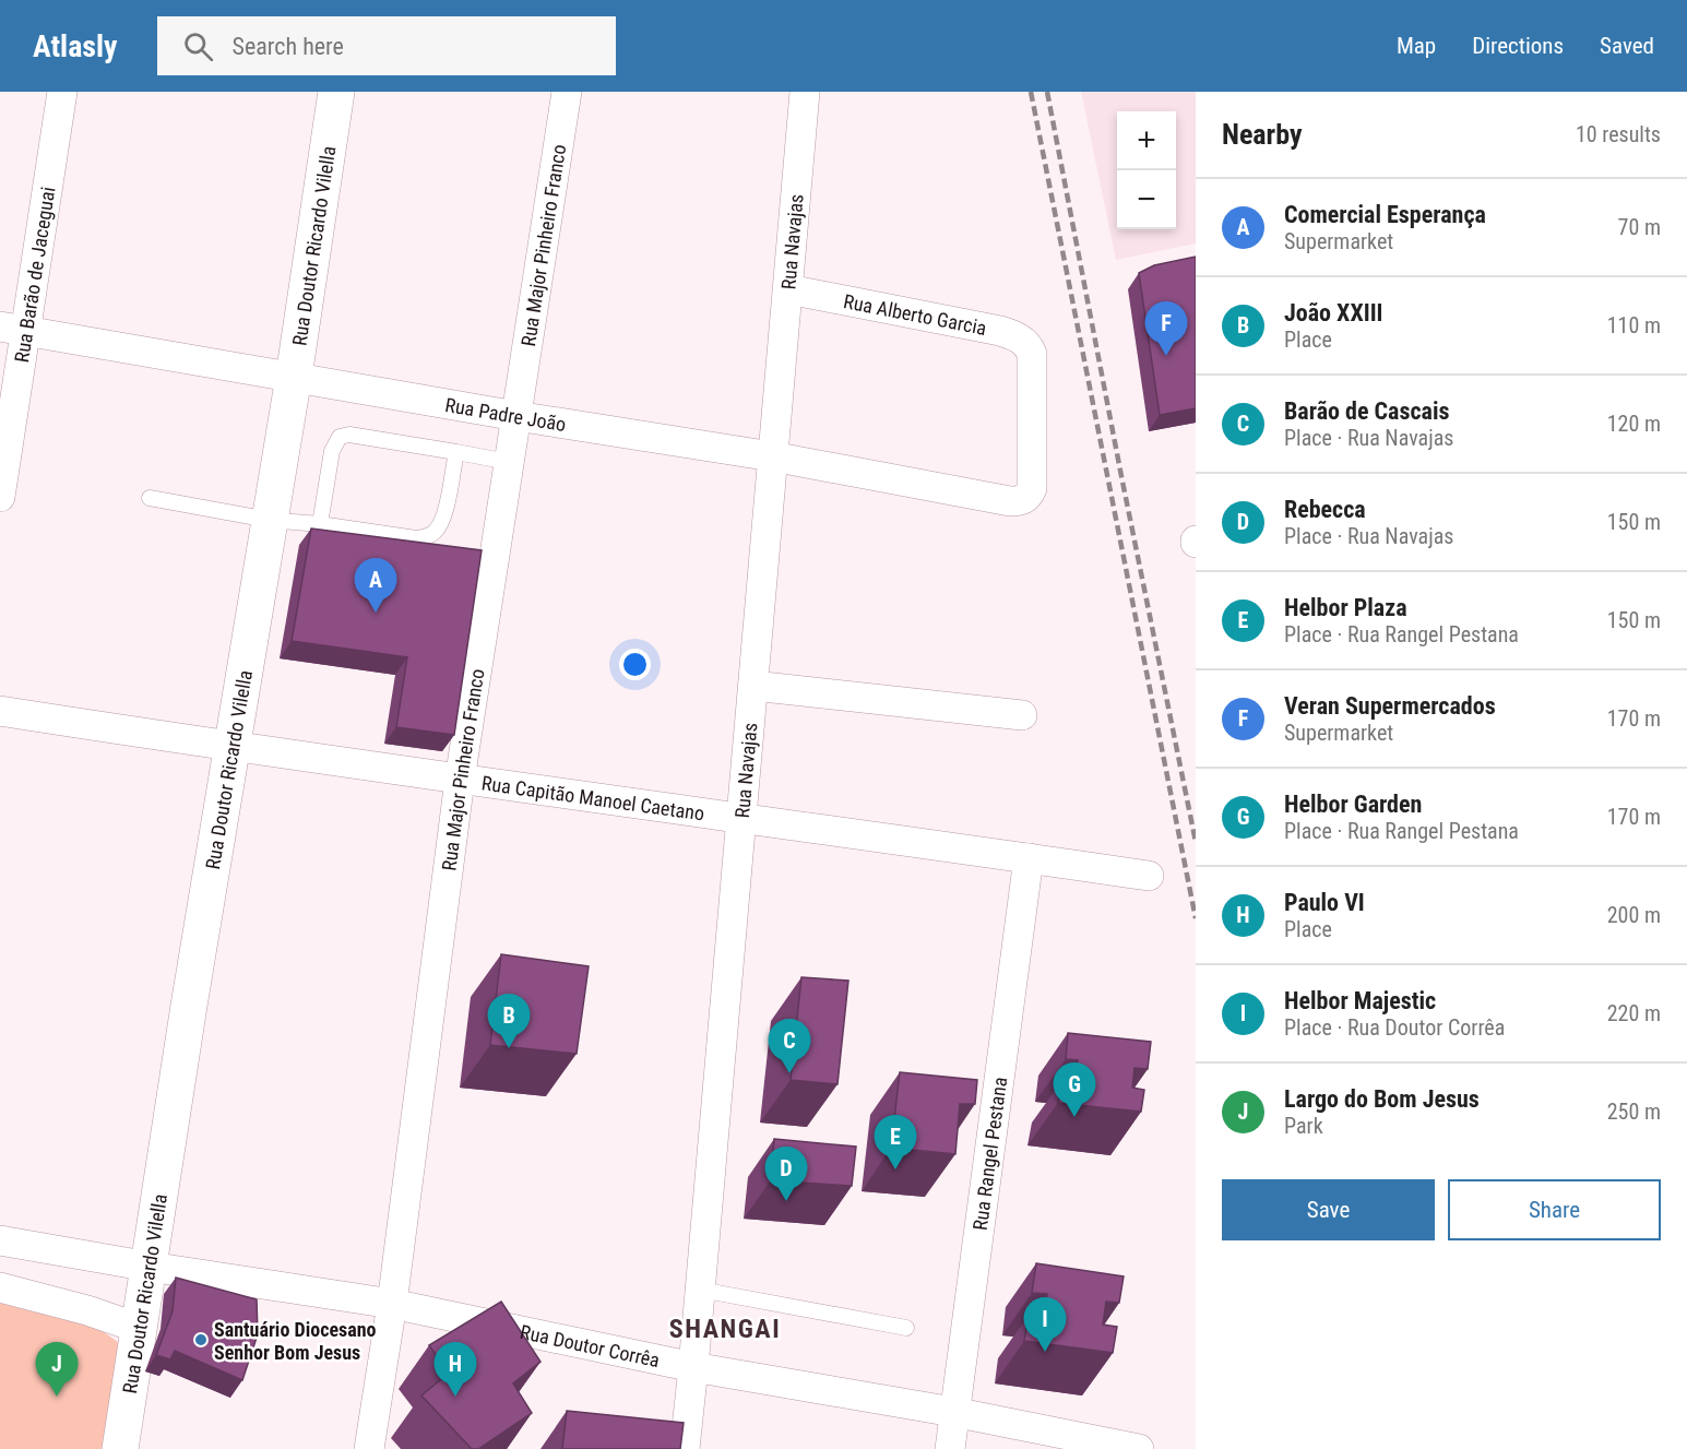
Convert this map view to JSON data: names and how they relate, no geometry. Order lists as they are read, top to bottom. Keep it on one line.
{"streets":{"street":["Rua Navajas","Rua Major Pinheiro Franco","Rua Doutor Ricardo Vilella","Rua Barão de Jaceguai","Rua Alberto Garcia","Rua Padre João","Rua Capitão Manoel Caetano","Rua Rangel Pestana","Rua Doutor Corrêa"]},"crossings":[["Rua Navajas","Rua Alberto Garcia"],["Rua Navajas","Rua Padre João"],["Rua Navajas","Rua Capitão Manoel Caetano"],["Rua Navajas","Rua Doutor Corrêa"],["Rua Major Pinheiro Franco","Rua Padre João"],["Rua Major Pinheiro Franco","Rua Capitão Manoel Caetano"],["Rua Major Pinheiro Franco","Rua Doutor Corrêa"],["Rua Doutor Ricardo Vilella","Rua Padre João"],["Rua Doutor Ricardo Vilella","Rua Capitão Manoel Caetano"],["Rua Doutor Ricardo Vilella","Rua Doutor Corrêa"],["Rua Barão de Jaceguai","Rua Padre João"],["Rua Alberto Garcia","Rua Padre João"],["Rua Capitão Manoel Caetano","Rua Rangel Pestana"],["Rua Rangel Pestana","Rua Doutor Corrêa"]],"districts":["SHANGAI"],"places":["Santuário Diocesano Senhor Bom Jesus"],"page":{"header":"Atlasly","search":"Search here","nav":["Map","Directions","Saved"],"heading":["Nearby","10 results"],"map_buttons":["+","−"],"list":[{"mark":"A","name":"Comercial Esperança","note":"Supermarket","value":"70 m"},{"mark":"B","name":"João XXIII","note":"Place","value":"110 m"},{"mark":"C","name":"Barão de Cascais","note":"Place · Rua Navajas","value":"120 m"},{"mark":"D","name":"Rebecca","note":"Place · Rua Navajas","value":"150 m"},{"mark":"E","name":"Helbor Plaza","note":"Place · Rua Rangel Pestana","value":"150 m"},{"mark":"F","name":"Veran Supermercados","note":"Supermarket","value":"170 m"},{"mark":"G","name":"Helbor Garden","note":"Place · Rua Rangel Pestana","value":"170 m"},{"mark":"H","name":"Paulo VI","note":"Place","value":"200 m"},{"mark":"I","name":"Helbor Majestic","note":"Place · Rua Doutor Corrêa","value":"220 m"},{"mark":"J","name":"Largo do Bom Jesus","note":"Park","value":"250 m"}],"pins":["F","A","B","C","G","E","D","I","H","J"],"buttons":["Save","Share"]}}
